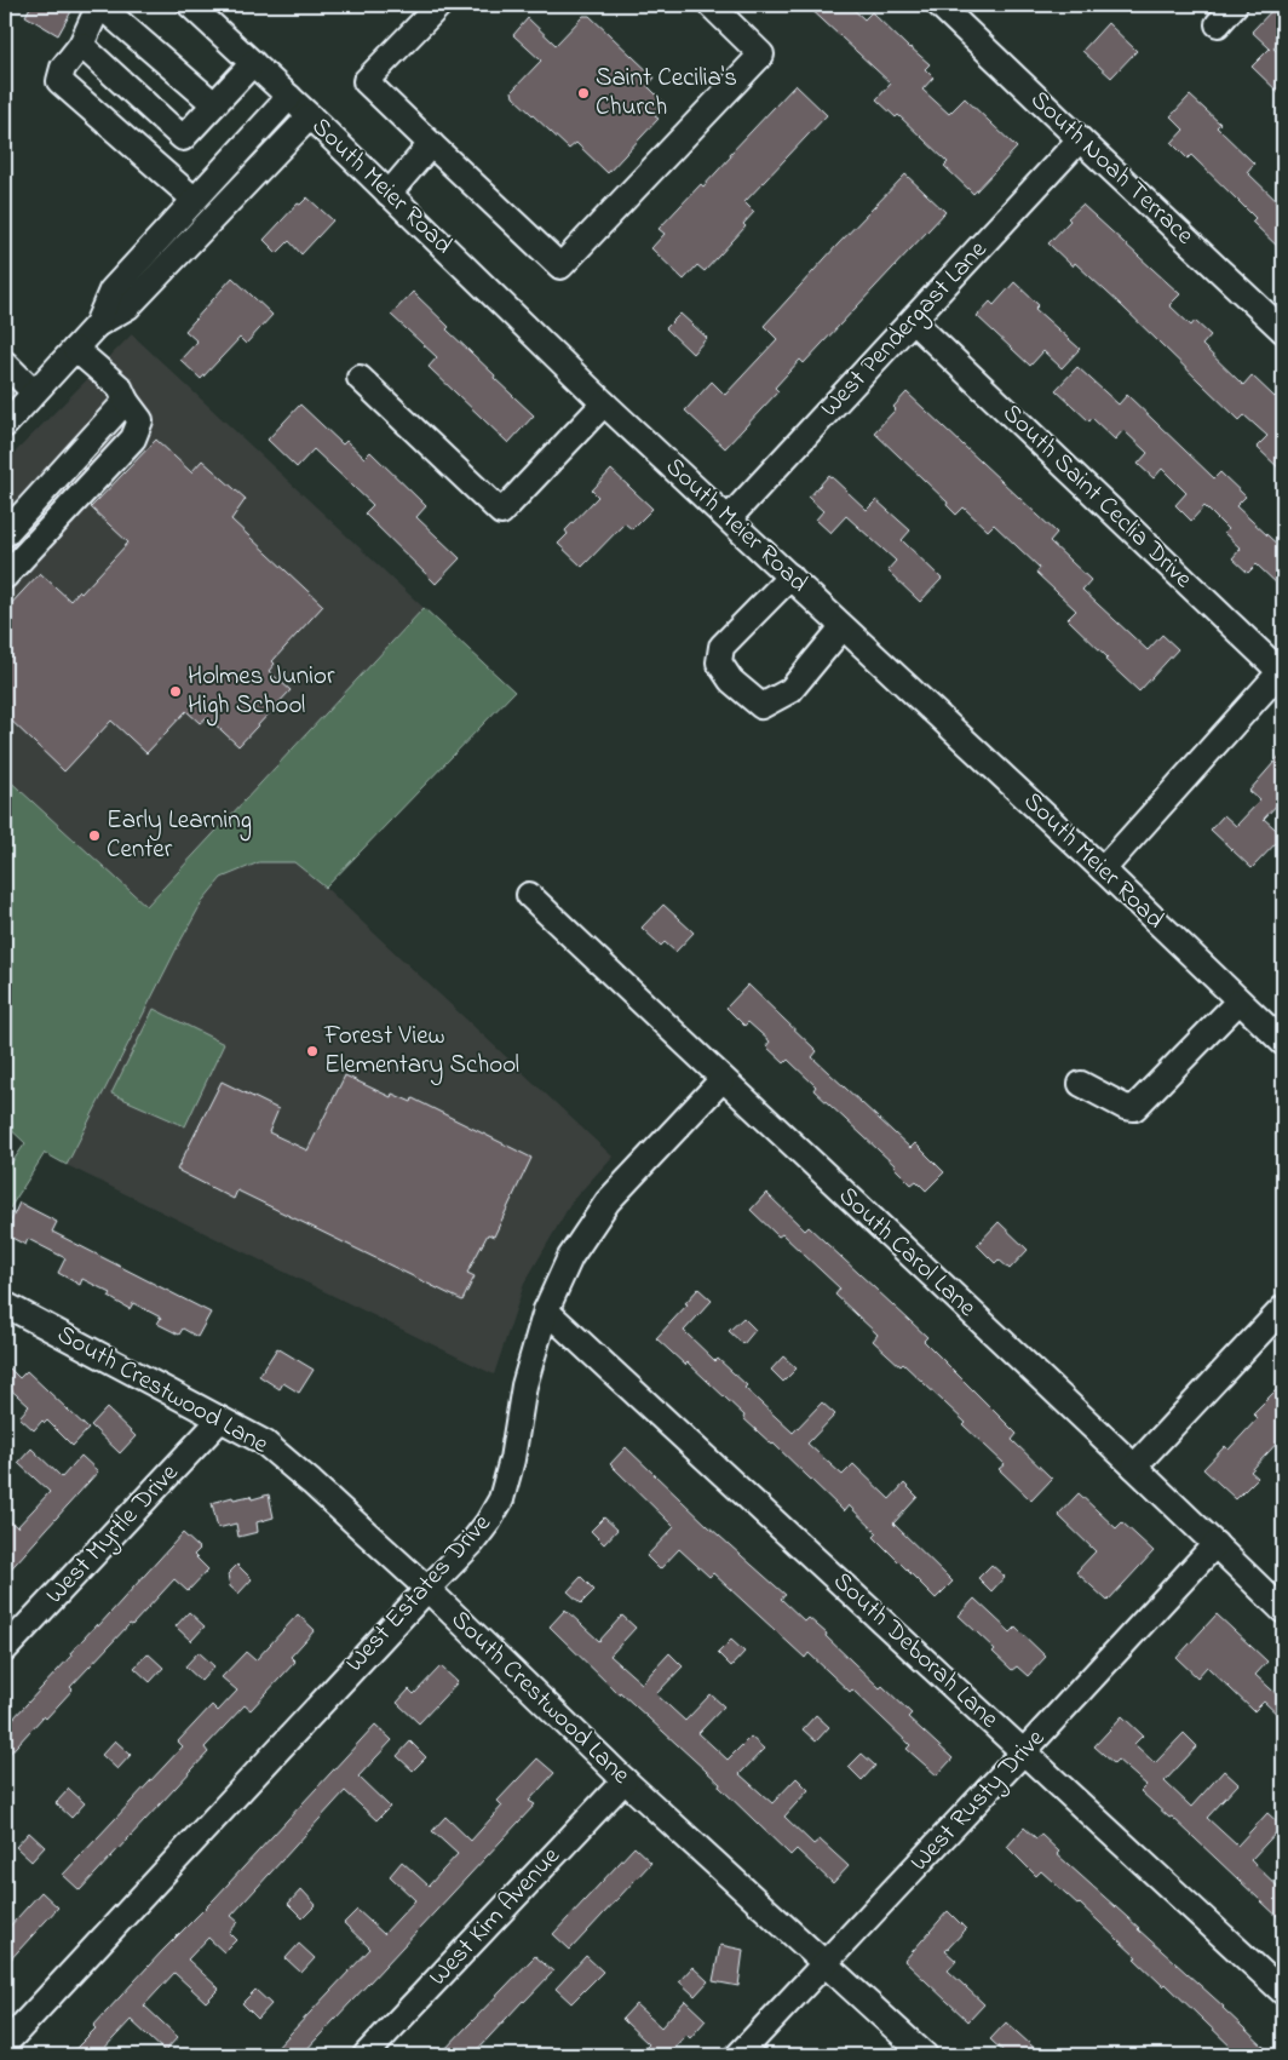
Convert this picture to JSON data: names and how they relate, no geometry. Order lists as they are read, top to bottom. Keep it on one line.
{"streets":{"street":["South Noah Terrace","South Meier Road","West Pendergast Lane","South Saint Ceclia Drive","South Carol Lane","South Crestwood Lane","West Myrtle Drive","West Estates Drive","South Deborah Lane","West Rusty Drive","West Kim Avenue"]},"crossings":[["South Noah Terrace","West Pendergast Lane"],["South Meier Road","West Pendergast Lane"],["West Pendergast Lane","South Saint Ceclia Drive"],["South Carol Lane","West Estates Drive"],["South Carol Lane","West Rusty Drive"],["South Crestwood Lane","West Myrtle Drive"],["South Crestwood Lane","West Estates Drive"],["South Crestwood Lane","West Rusty Drive"],["South Crestwood Lane","West Kim Avenue"],["West Estates Drive","South Deborah Lane"],["South Deborah Lane","West Rusty Drive"]],"places":["Saint Cecilia's Church","Holmes Junior High School","Early Learning Center","Forest View Elementary School"]}
